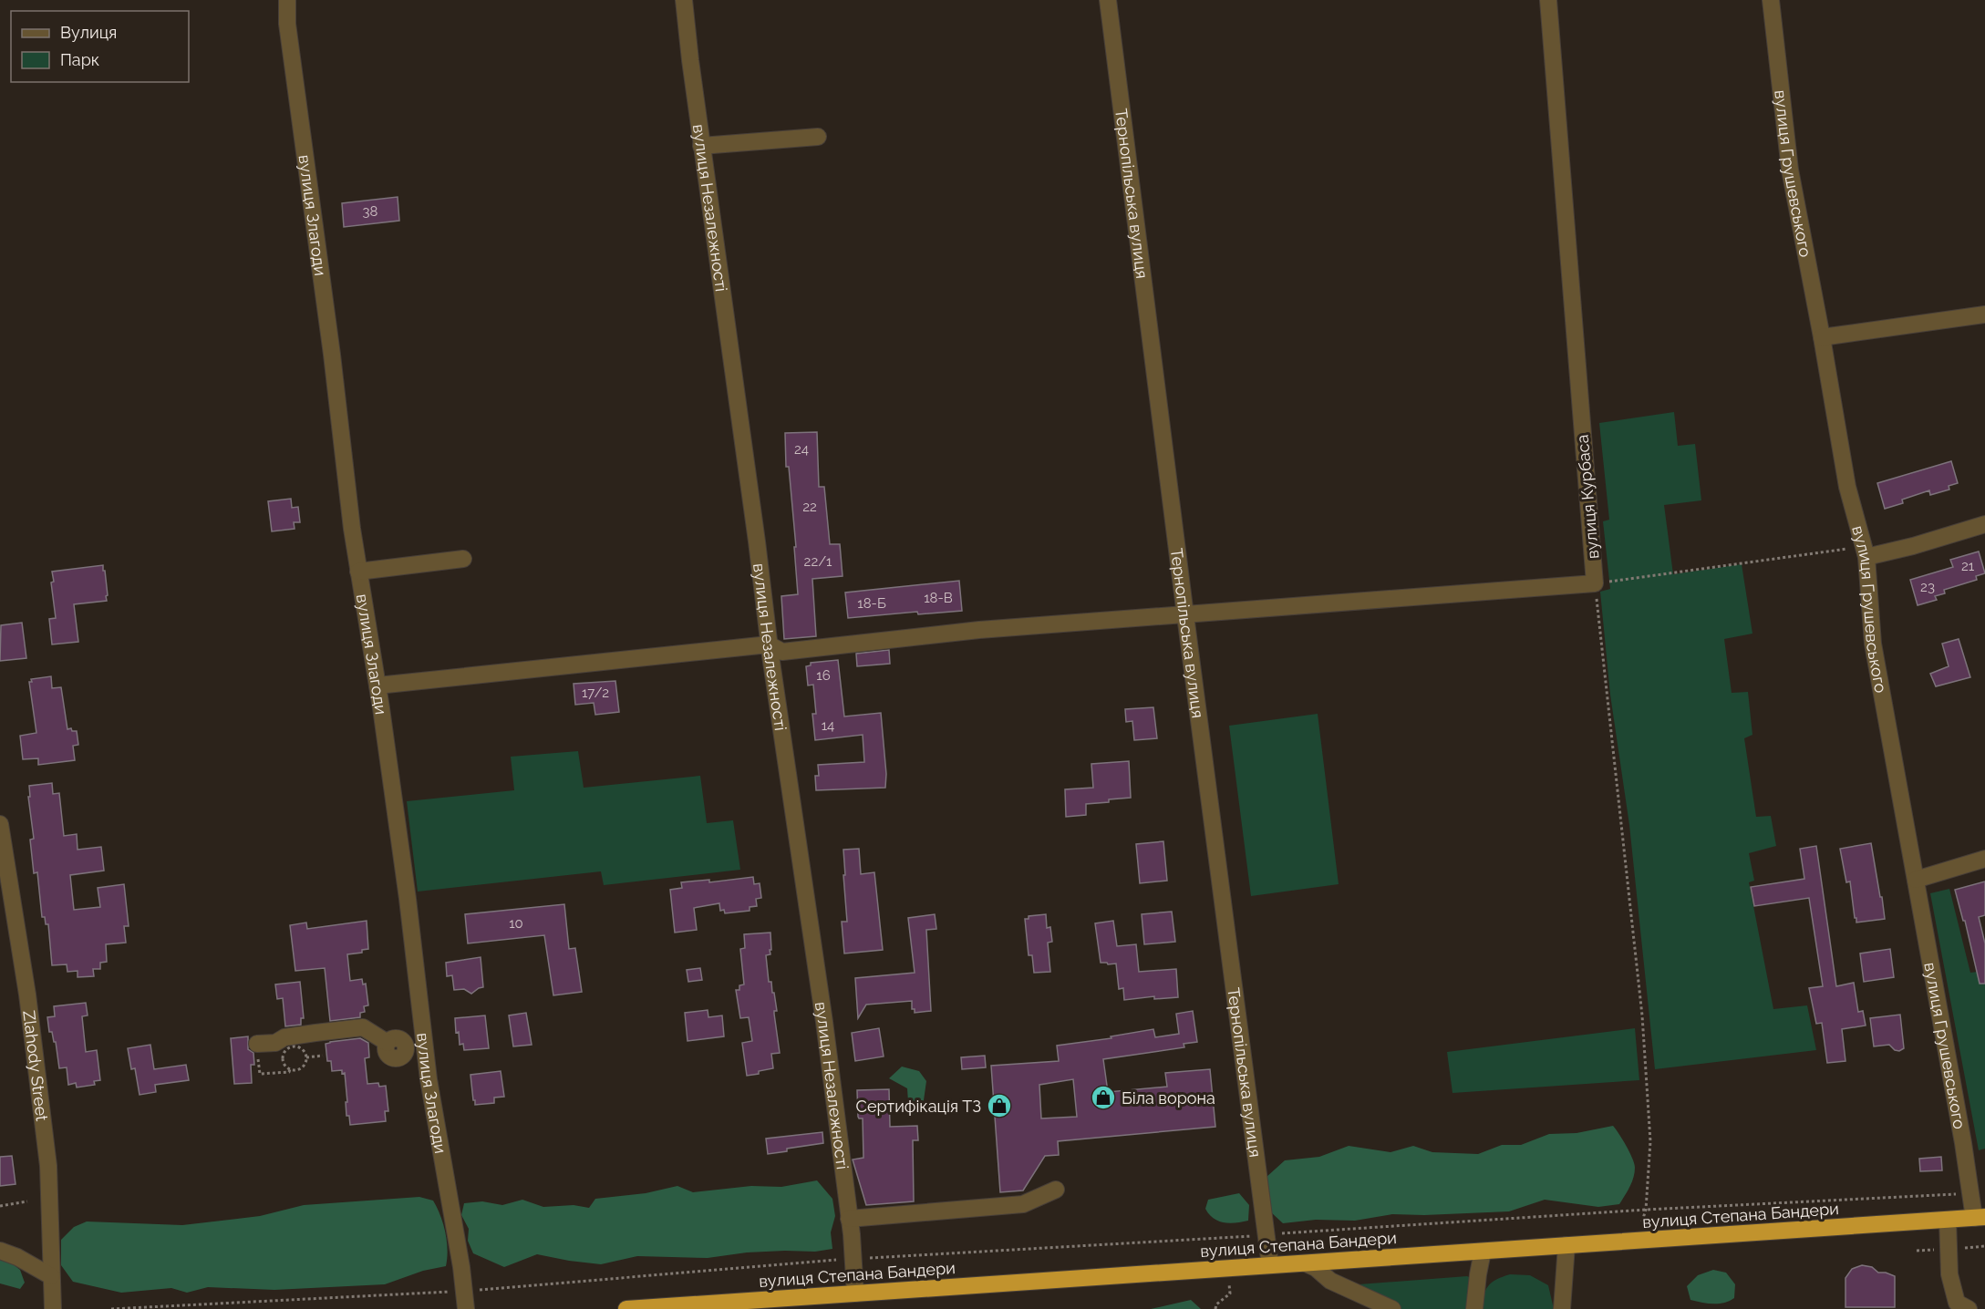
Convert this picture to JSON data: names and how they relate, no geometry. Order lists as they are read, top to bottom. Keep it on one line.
{"streets":{"highway":["вулиця Степана Бандери"],"street":["вулиця Грушевського","Тернопільська вулиця","вулиця Незалежності","вулиця Злагоди","вулиця Курбаса","Zlahody Street"]},"crossings":[["вулиця Грушевського","вулиця Степана Бандери"],["Тернопільська вулиця","вулиця Степана Бандери"],["вулиця Незалежності","вулиця Степана Бандери"]],"places":{"shop":["Біла ворона","Сертифікація ТЗ"]},"house_numbers":["38","24","22","22/1","21","23","18-В","18-Б","16","17/2","14","10"],"legend":["Вулиця","Парк"]}
